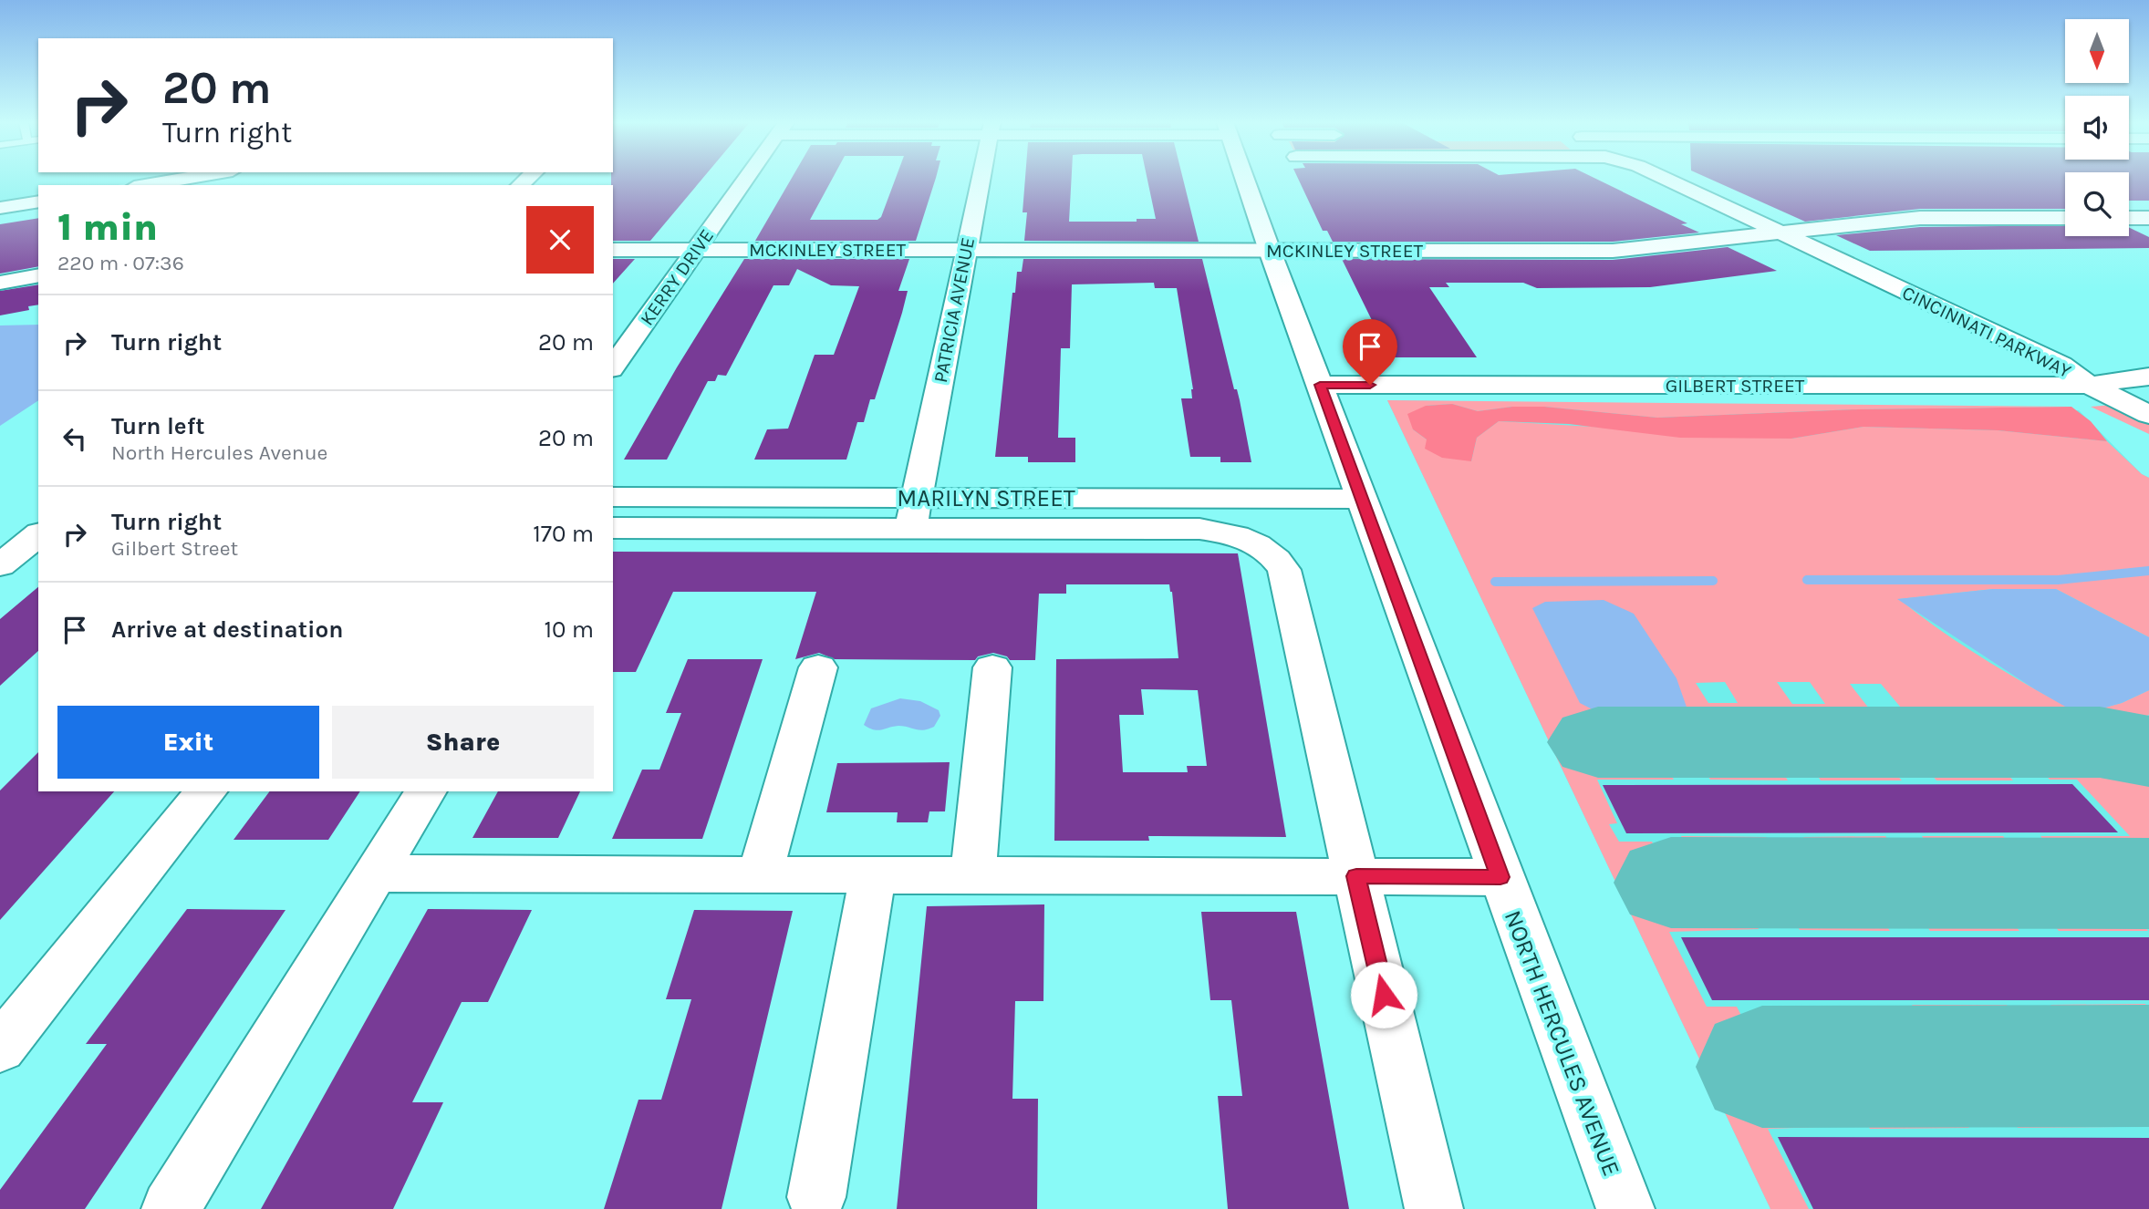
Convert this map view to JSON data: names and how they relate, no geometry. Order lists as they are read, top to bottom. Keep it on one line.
{"streets":{"street":["MCKINLEY STREET","KERRY DRIVE","PATRICIA AVENUE","CINCINNATI PARKWAY","GILBERT STREET","MARILYN STREET","NORTH HERCULES AVENUE"]},"crossings":[["MCKINLEY STREET","KERRY DRIVE"],["MCKINLEY STREET","PATRICIA AVENUE"],["MCKINLEY STREET","CINCINNATI PARKWAY"],["MCKINLEY STREET","NORTH HERCULES AVENUE"],["PATRICIA AVENUE","MARILYN STREET"],["CINCINNATI PARKWAY","GILBERT STREET"],["GILBERT STREET","NORTH HERCULES AVENUE"],["MARILYN STREET","NORTH HERCULES AVENUE"]],"north":"bottom","page":{"turn":["20 m","Turn right"],"heading":["1 min","220 m · 07:36"],"list":[{"name":"Turn right","value":"20 m"},{"name":"Turn left","note":"North Hercules Avenue","value":"20 m"},{"name":"Turn right","note":"Gilbert Street","value":"170 m"},{"name":"Arrive at destination","value":"10 m"}],"buttons":["Exit","Share"]}}
